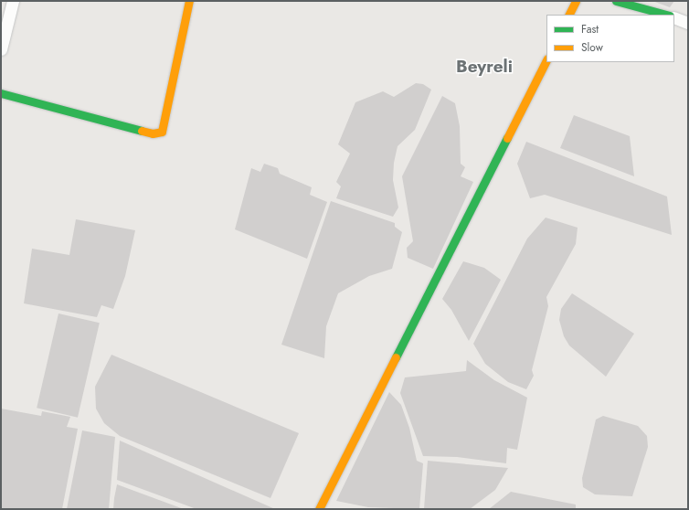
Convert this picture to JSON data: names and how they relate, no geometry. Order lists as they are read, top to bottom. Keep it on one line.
{"districts":["Beyreli"],"legend":["Fast","Slow"]}
